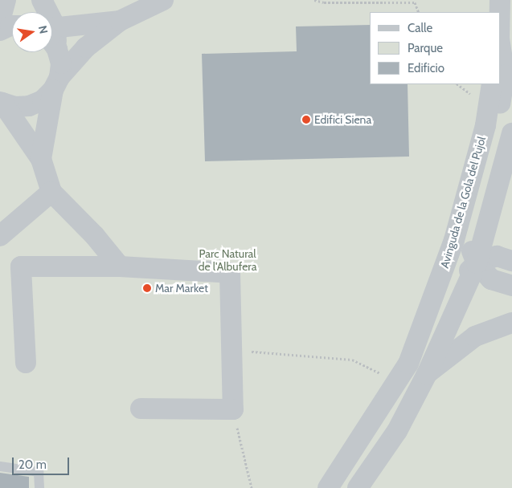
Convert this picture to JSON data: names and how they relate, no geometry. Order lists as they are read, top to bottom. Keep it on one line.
{"streets":{"street":["Avinguda de la Gola del Pujol"]},"parks":["Parc Natural de l'Albufera"],"places":["Edifici Siena","Mar Market"],"legend":["Calle","Parque","Edificio"],"scale_bar":"20 m","north":"right"}
